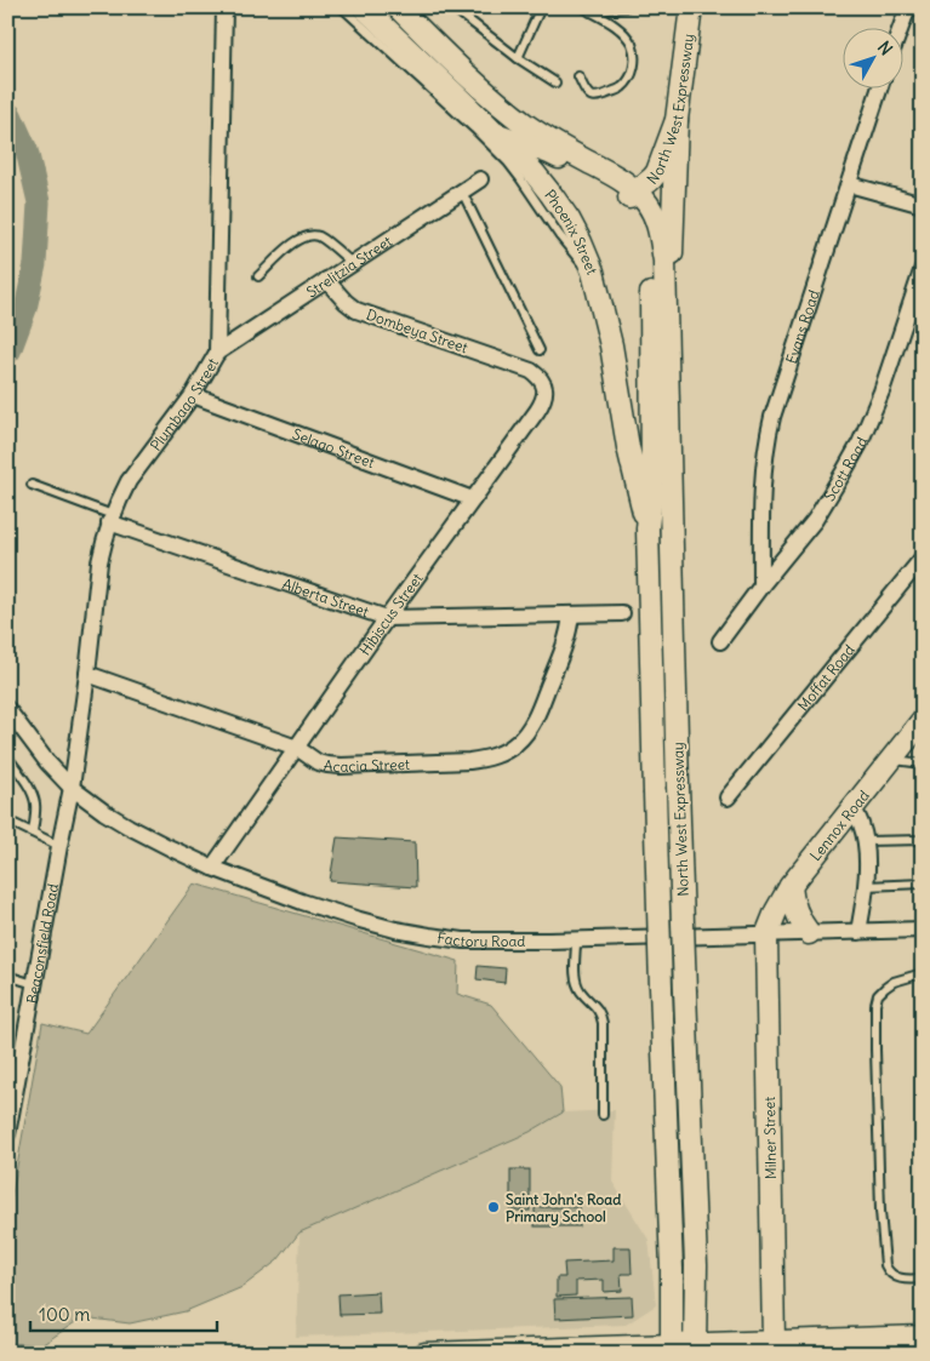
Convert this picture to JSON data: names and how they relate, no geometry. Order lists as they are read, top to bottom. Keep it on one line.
{"streets":{"main road":["North West Expressway","Phoenix Street","Lennox Road","Milner Street"],"street":["Strelitzia Street","Evans Road","Dombeya Street","Plumbago Street","Selago Street","Scott Road","Alberta Street","Hibiscus Street","Moffat Road","Acacia Street","Factory Road","Beaconsfield Road"]},"crossings":[["North West Expressway","Phoenix Street"],["Strelitzia Street","Dombeya Street"],["Strelitzia Street","Plumbago Street"],["Evans Road","Scott Road"],["Dombeya Street","Hibiscus Street"],["Plumbago Street","Selago Street"],["Plumbago Street","Alberta Street"],["Plumbago Street","Acacia Street"],["Plumbago Street","Factory Road"],["Plumbago Street","Beaconsfield Road"],["Selago Street","Hibiscus Street"],["Alberta Street","Hibiscus Street"],["Alberta Street","Acacia Street"],["Hibiscus Street","Acacia Street"],["Hibiscus Street","Factory Road"],["Lennox Road","Factory Road"],["Lennox Road","Milner Street"],["Factory Road","Beaconsfield Road"],["Factory Road","Milner Street"]],"places":["Saint John's Road Primary School"],"scale_bar":"100 m","north":"top right"}
